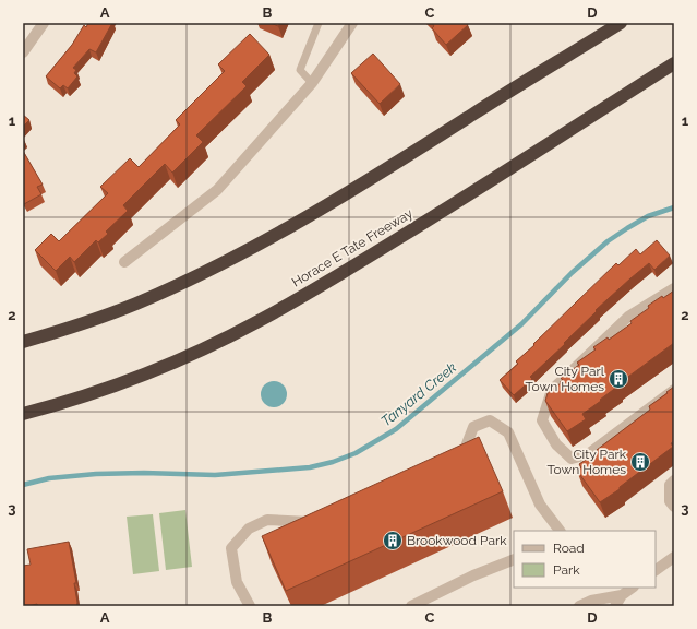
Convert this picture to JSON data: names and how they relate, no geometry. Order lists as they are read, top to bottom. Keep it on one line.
{"streets":{"highway":["Horace E Tate Freeway"]},"water":["Tanyard Creek"],"places":{"building":["City Parl Town Homes","City Park Town Homes","Brookwood Park"]},"legend":["Road","Park"],"grid":{"columns":["A","B","C","D"],"rows":["1","2","3"]}}
